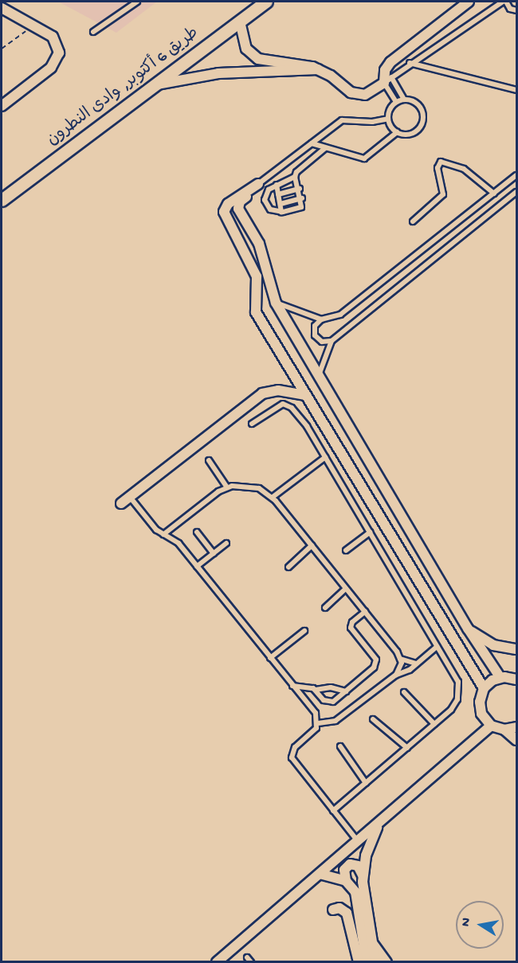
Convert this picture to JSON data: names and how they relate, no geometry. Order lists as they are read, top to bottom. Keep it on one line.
{"streets":{"street":["طريق 6 أكتوبر, وادى النطرون"]},"north":"left"}
